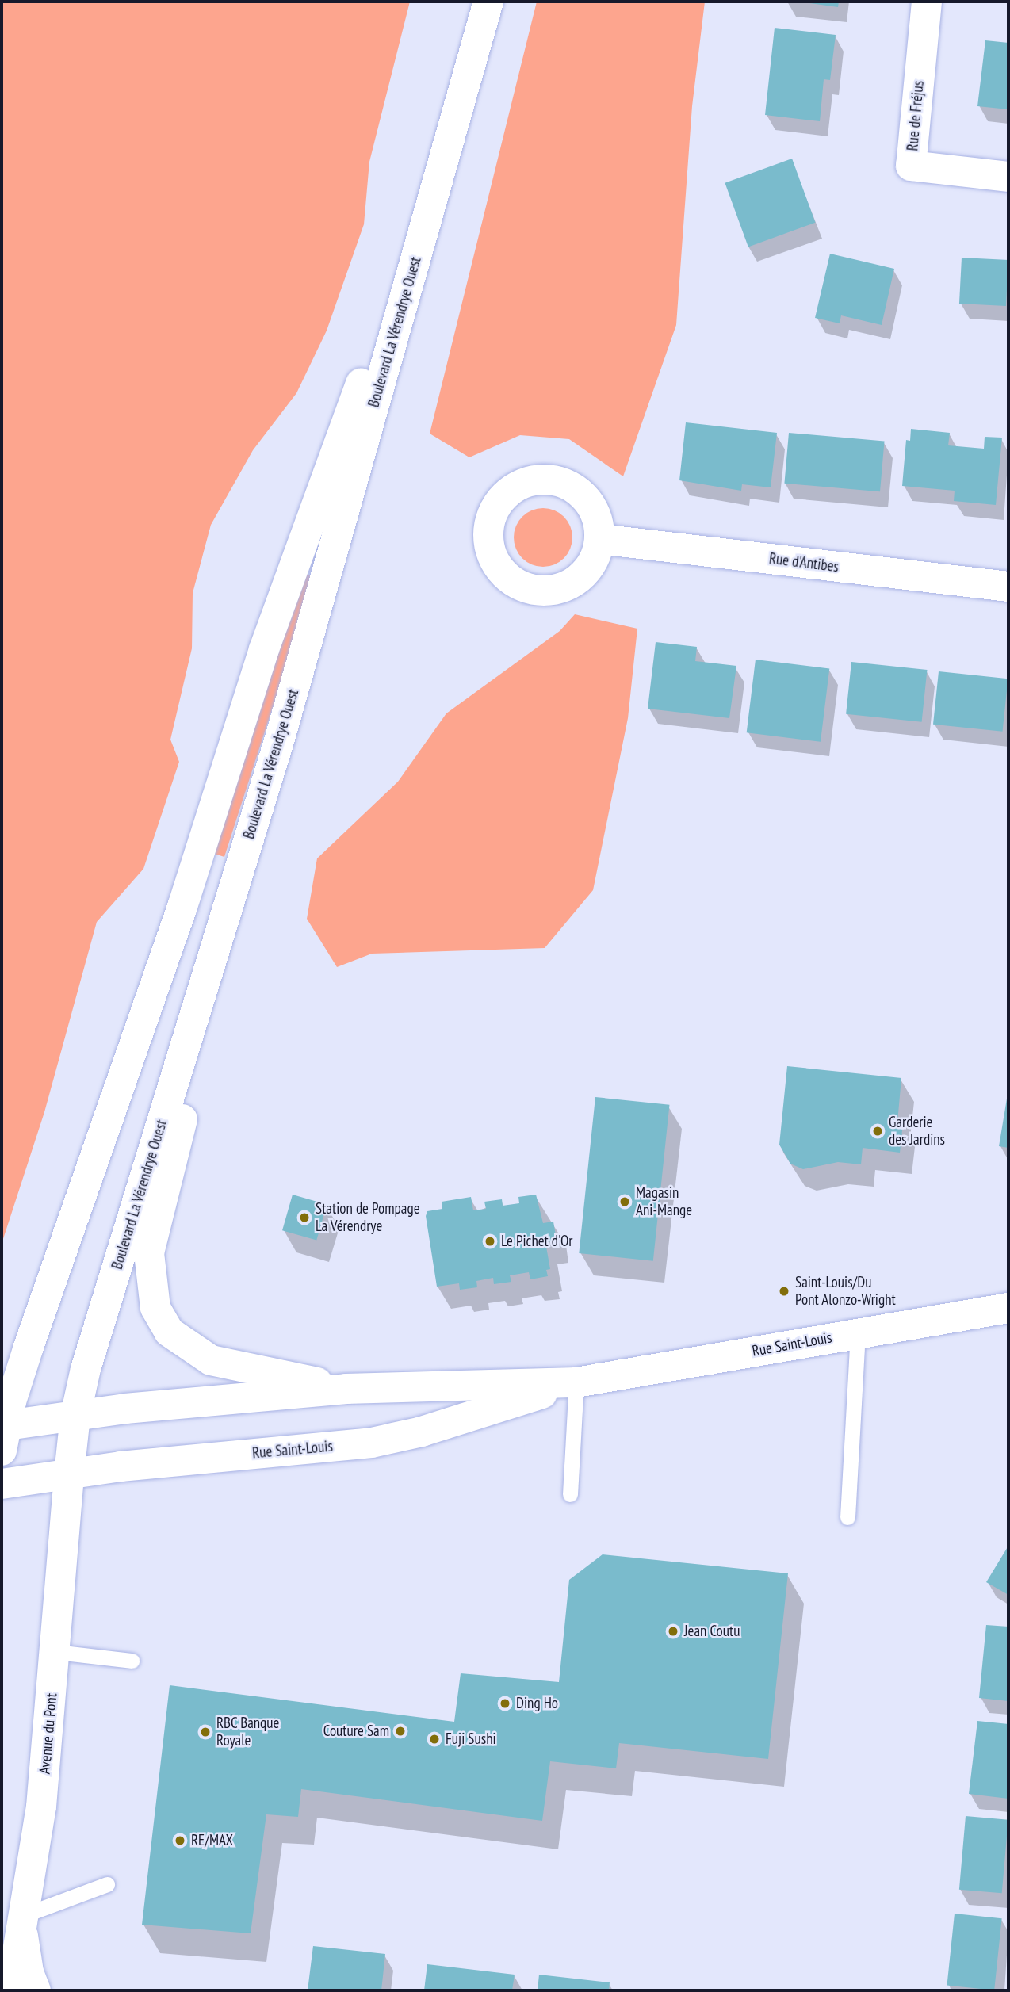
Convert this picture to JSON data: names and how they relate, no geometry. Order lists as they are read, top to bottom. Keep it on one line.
{"streets":{"main road":["Rue de Fréjus","Boulevard La Vérendrye Ouest","Rue d'Antibes","Rue Saint-Louis","Avenue du Pont"]},"crossings":[["Boulevard La Vérendrye Ouest","Rue Saint-Louis"],["Boulevard La Vérendrye Ouest","Avenue du Pont"],["Rue Saint-Louis","Avenue du Pont"]],"places":["Garderie des Jardins","Magasin Ani-Mange","Station de Pompage La Vérendrye","Le Pichet d'Or","Saint-Louis/Du Pont Alonzo-Wright","Jean Coutu","Ding Ho","Couture Sam","RBC Banque Royale","Fuji Sushi","RE/MAX"]}
